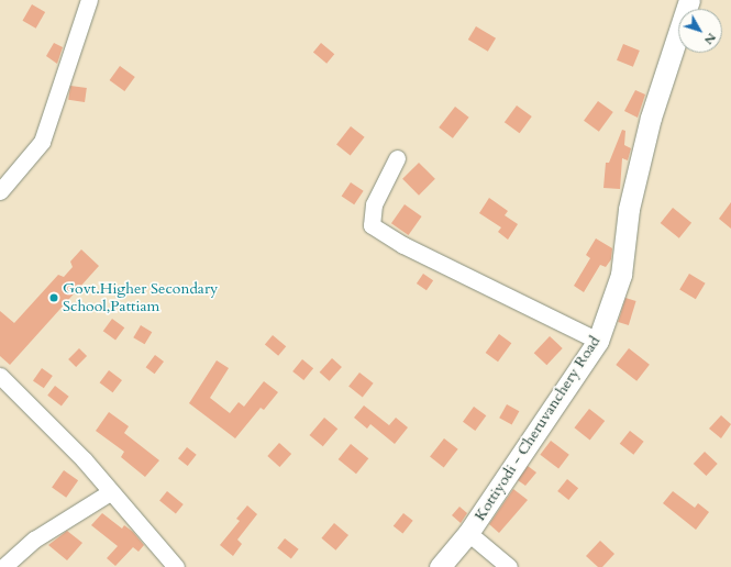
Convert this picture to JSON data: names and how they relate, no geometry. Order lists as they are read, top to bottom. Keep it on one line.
{"streets":{"main road":["Kottiyodi - Cheruvanchery Road"]},"places":["Govt.Higher Secondary School,Pattiam"],"north":"bottom right"}
